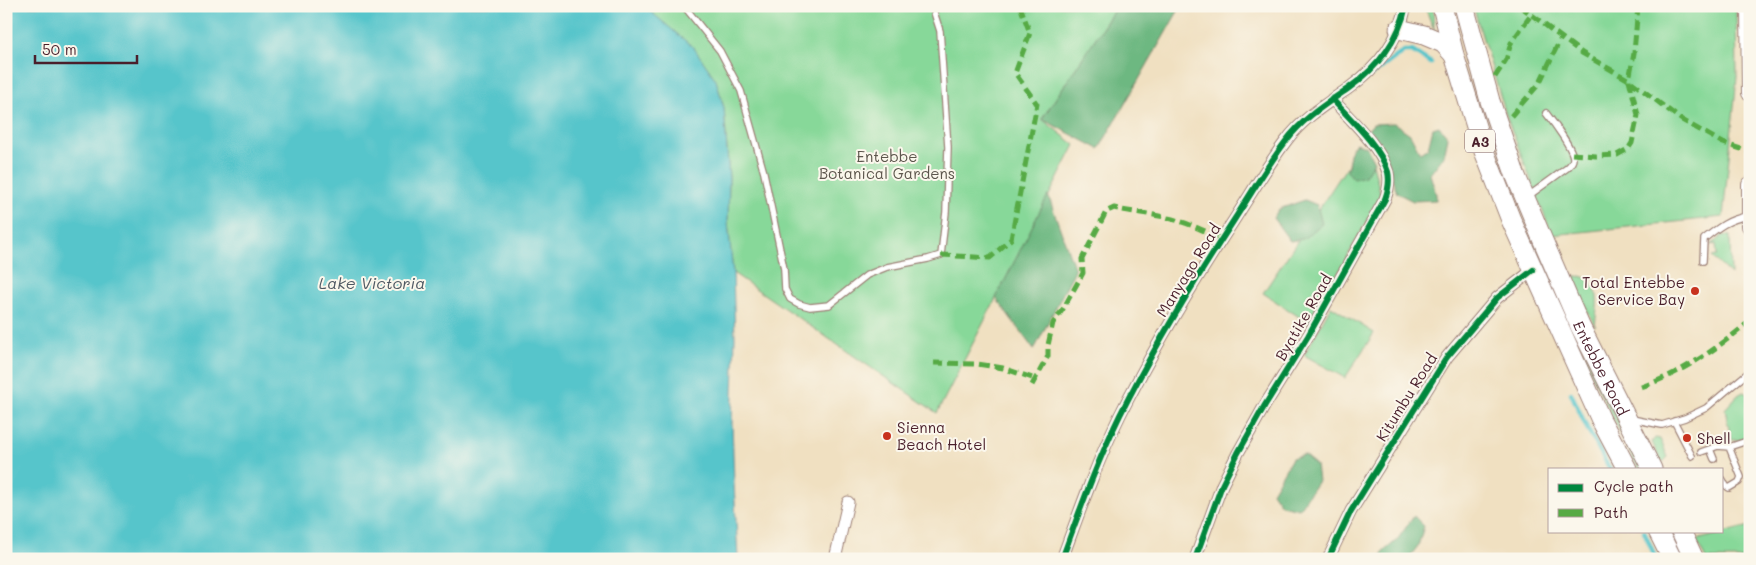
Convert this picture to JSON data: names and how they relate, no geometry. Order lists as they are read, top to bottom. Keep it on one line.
{"streets":{"highway":["A3","Entebbe Road"],"street":["Manyago Road","Byatike Road","Kitumbu Road"]},"crossings":[["A3","Entebbe Road"],["A3","Kitumbu Road"],["Manyago Road","Byatike Road"]],"water":["Lake Victoria"],"parks":["Entebbe Botanical Gardens"],"places":["Total Entebbe Service Bay","Sienna Beach Hotel","Shell"],"legend":["Cycle path","Path"],"scale_bar":"50 m"}
